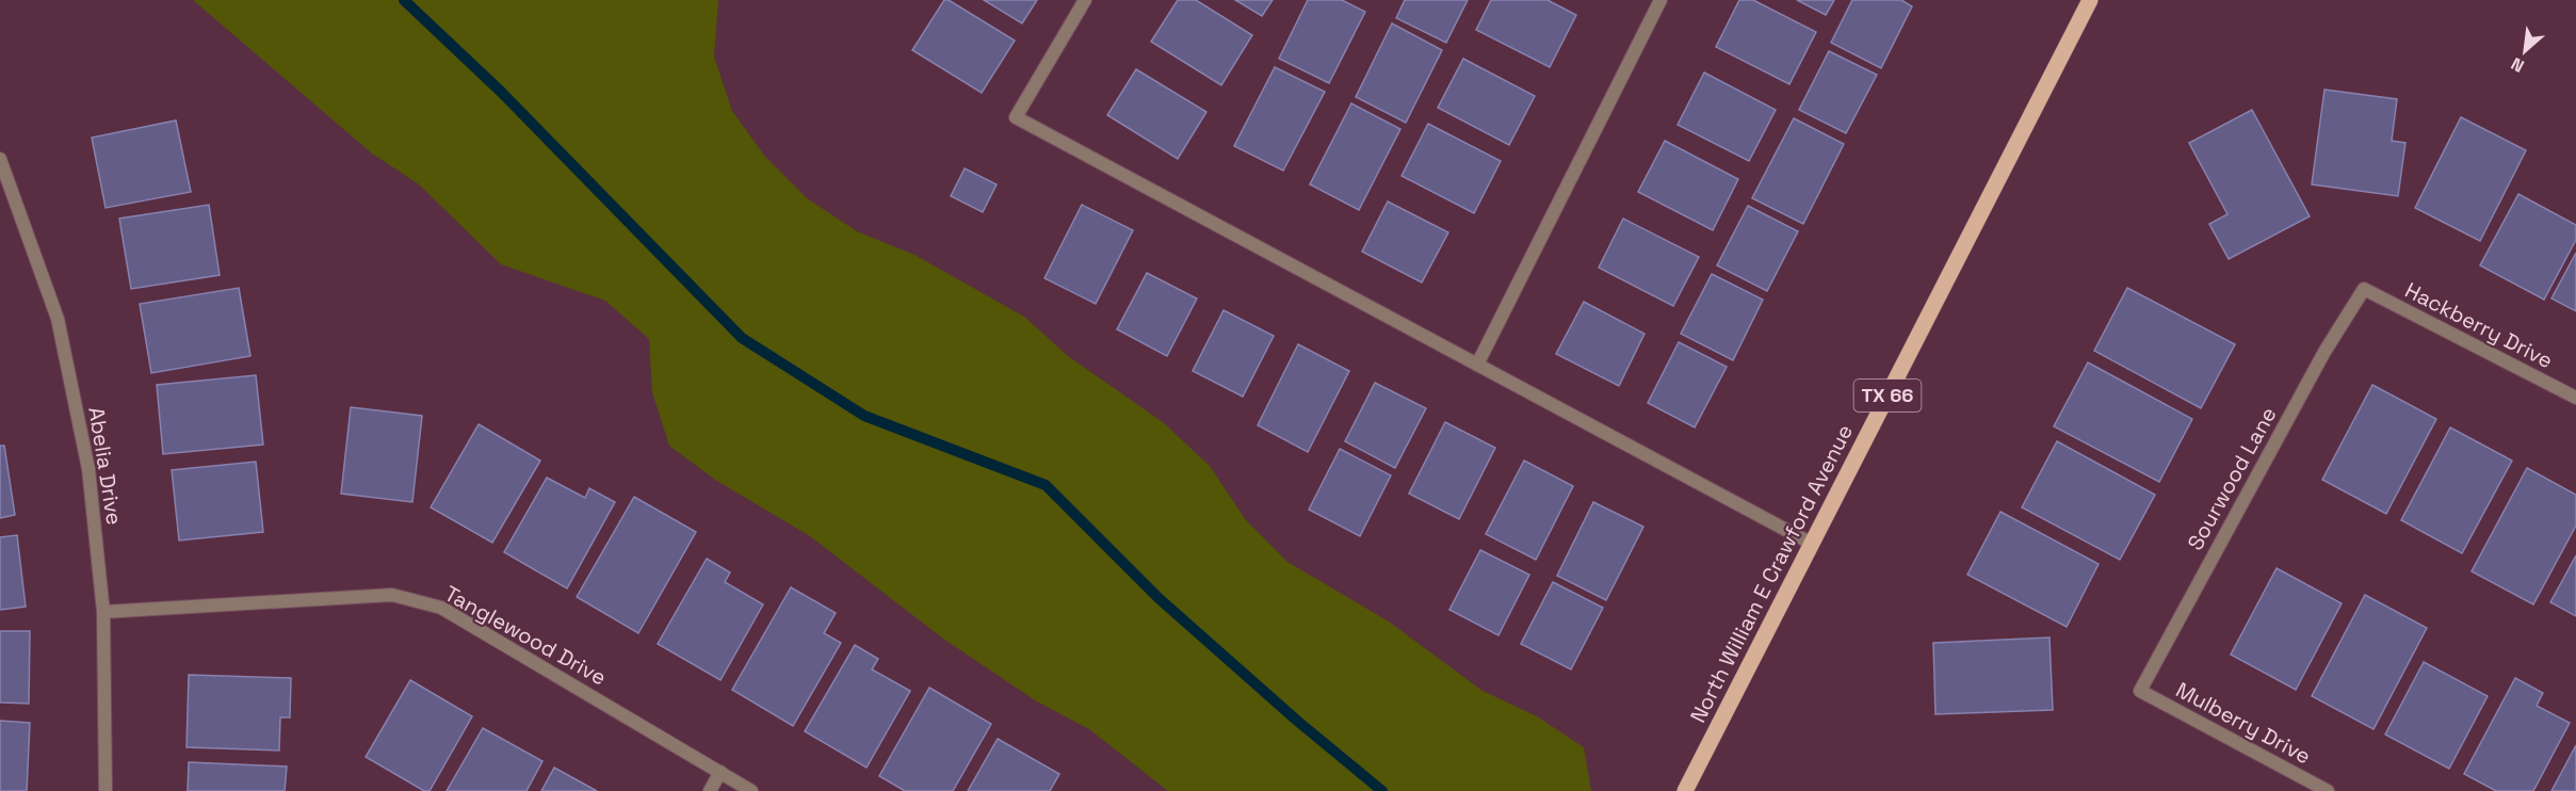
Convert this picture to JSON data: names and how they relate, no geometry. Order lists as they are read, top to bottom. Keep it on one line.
{"streets":{"main road":["TX 66","North William E Crawford Avenue"],"street":["Hackberry Drive","Abelia Drive","Sourwood Lane","Tanglewood Drive","Mulberry Drive"]},"crossings":[["Hackberry Drive","Sourwood Lane"],["Abelia Drive","Tanglewood Drive"],["Sourwood Lane","Mulberry Drive"]],"north":"bottom left"}
